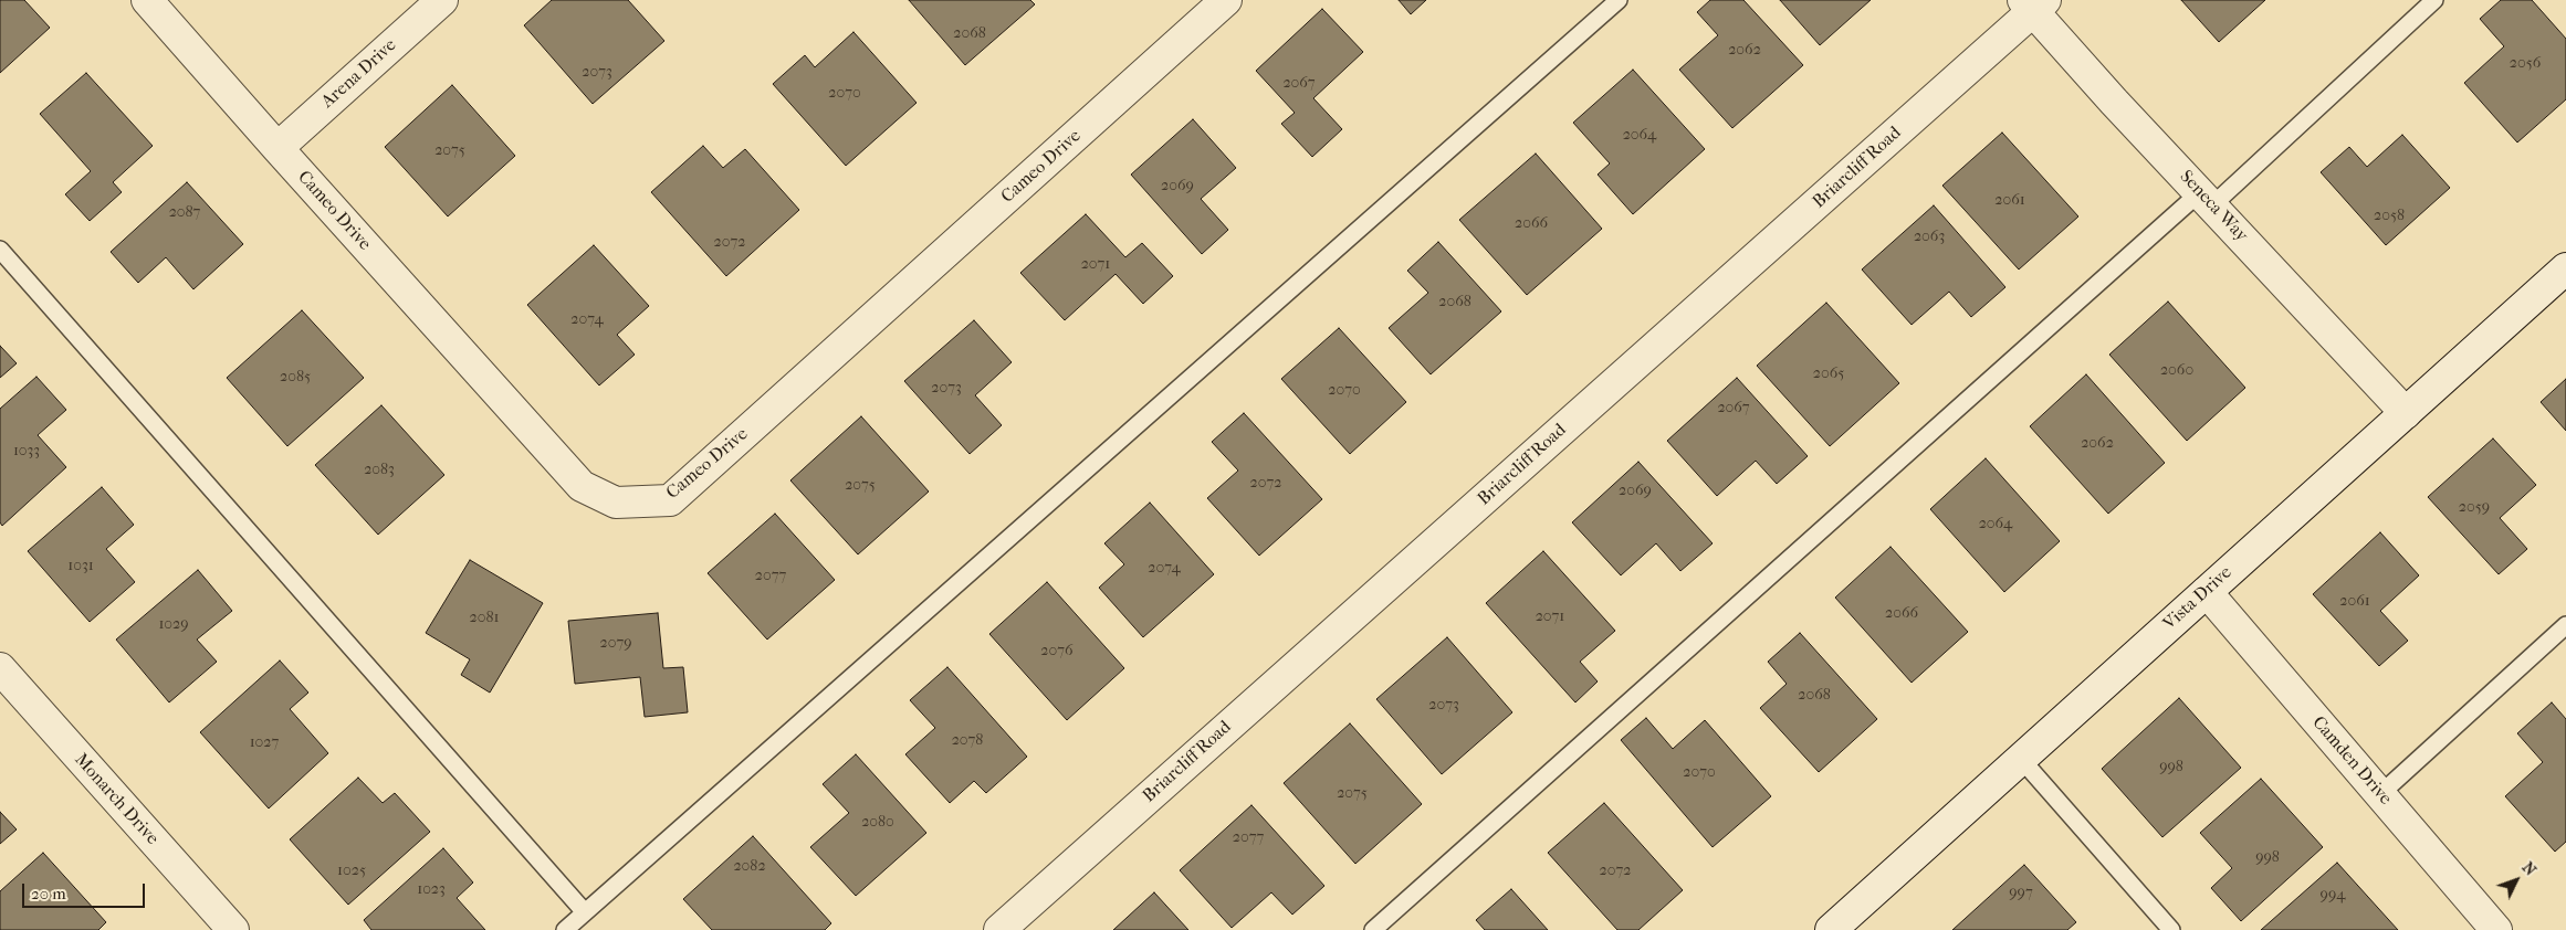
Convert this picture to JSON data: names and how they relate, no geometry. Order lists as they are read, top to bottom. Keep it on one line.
{"streets":{"street":["Arena Drive","Cameo Drive","Briarcliff Road","Seneca Way","Vista Drive","Camden Drive","Monarch Drive"]},"crossings":[["Arena Drive","Cameo Drive"],["Briarcliff Road","Seneca Way"],["Seneca Way","Vista Drive"],["Vista Drive","Camden Drive"]],"house_numbers":["2068","2062","2056","2073","2067","2070","2064","2075","2069","2061","2087","2058","2066","2063","2072","2071","2068","2074","2060","2065","2085","2073","2070","2067","2062","1033","2083","2072","2075","2069","2059","2064","1031","2074","2077","2061","2066","2071","2081","1029","2079","2076","2068","2073","2078","1027","998","2070","2075","2080","2077","998","2082","1025","2072","1023","997","994"],"scale_bar":"20 m","north":"top right"}
